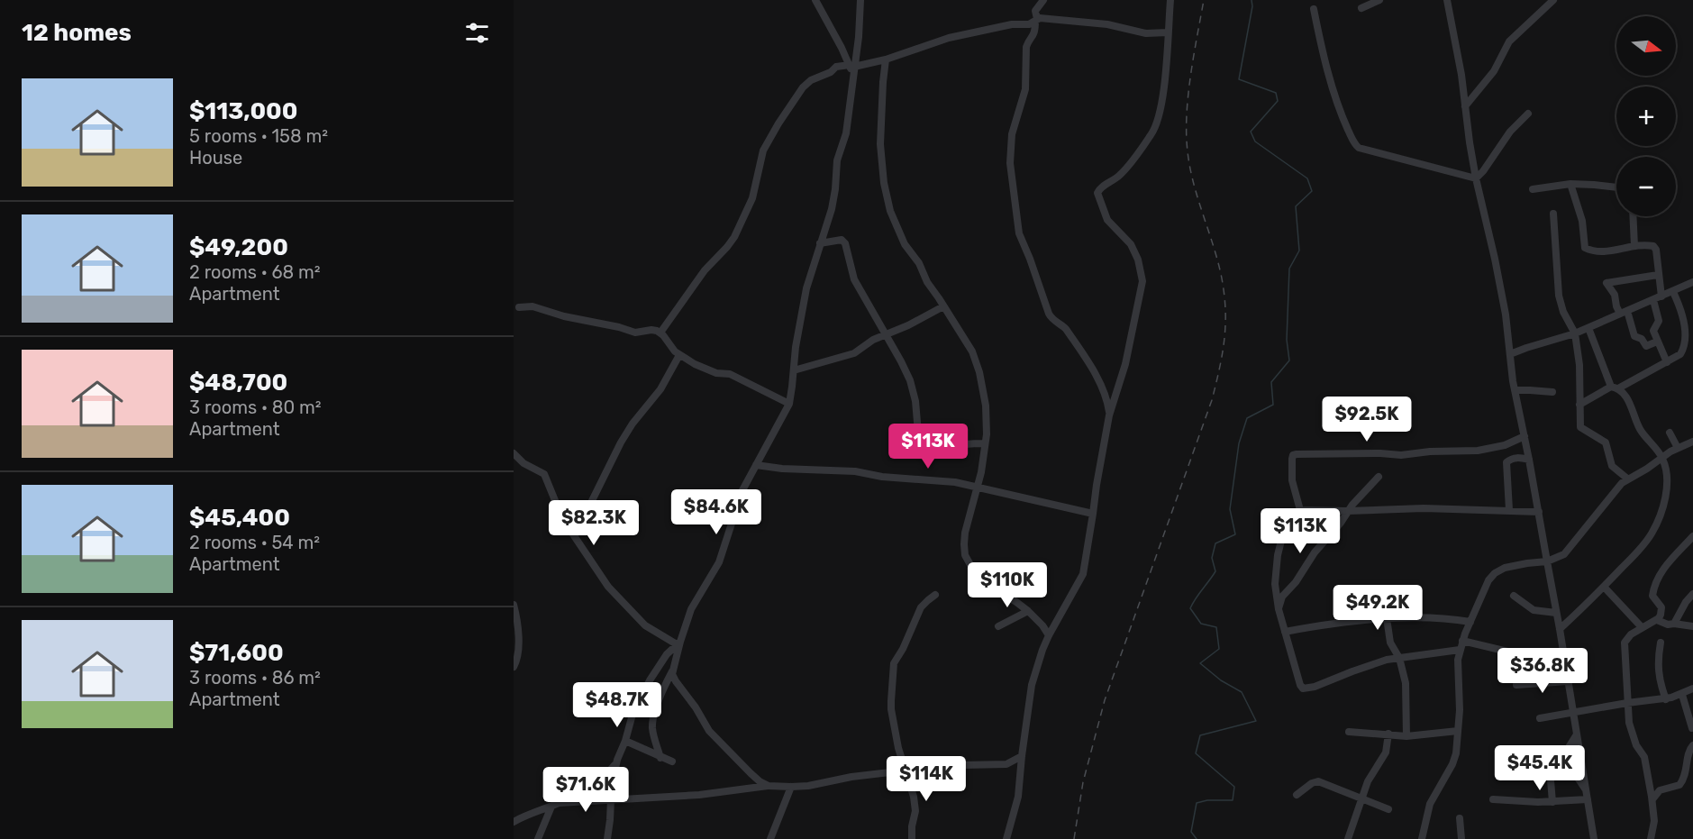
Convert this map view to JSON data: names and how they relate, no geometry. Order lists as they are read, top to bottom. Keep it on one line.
{"north":"right","page":{"heading":"12 homes","map_buttons":["+","−"],"list":[{"name":"$113,000","note":"5 rooms · 158 m² · House"},{"name":"$49,200","note":"2 rooms · 68 m² · Apartment"},{"name":"$48,700","note":"3 rooms · 80 m² · Apartment"},{"name":"$45,400","note":"2 rooms · 54 m² · Apartment"},{"name":"$71,600","note":"3 rooms · 86 m² · Apartment"}],"price":["$92.5K","$113K","$84.6K","$82.3K","$113K","$110K","$49.2K","$36.8K","$48.7K","$45.4K","$114K","$71.6K"]}}
